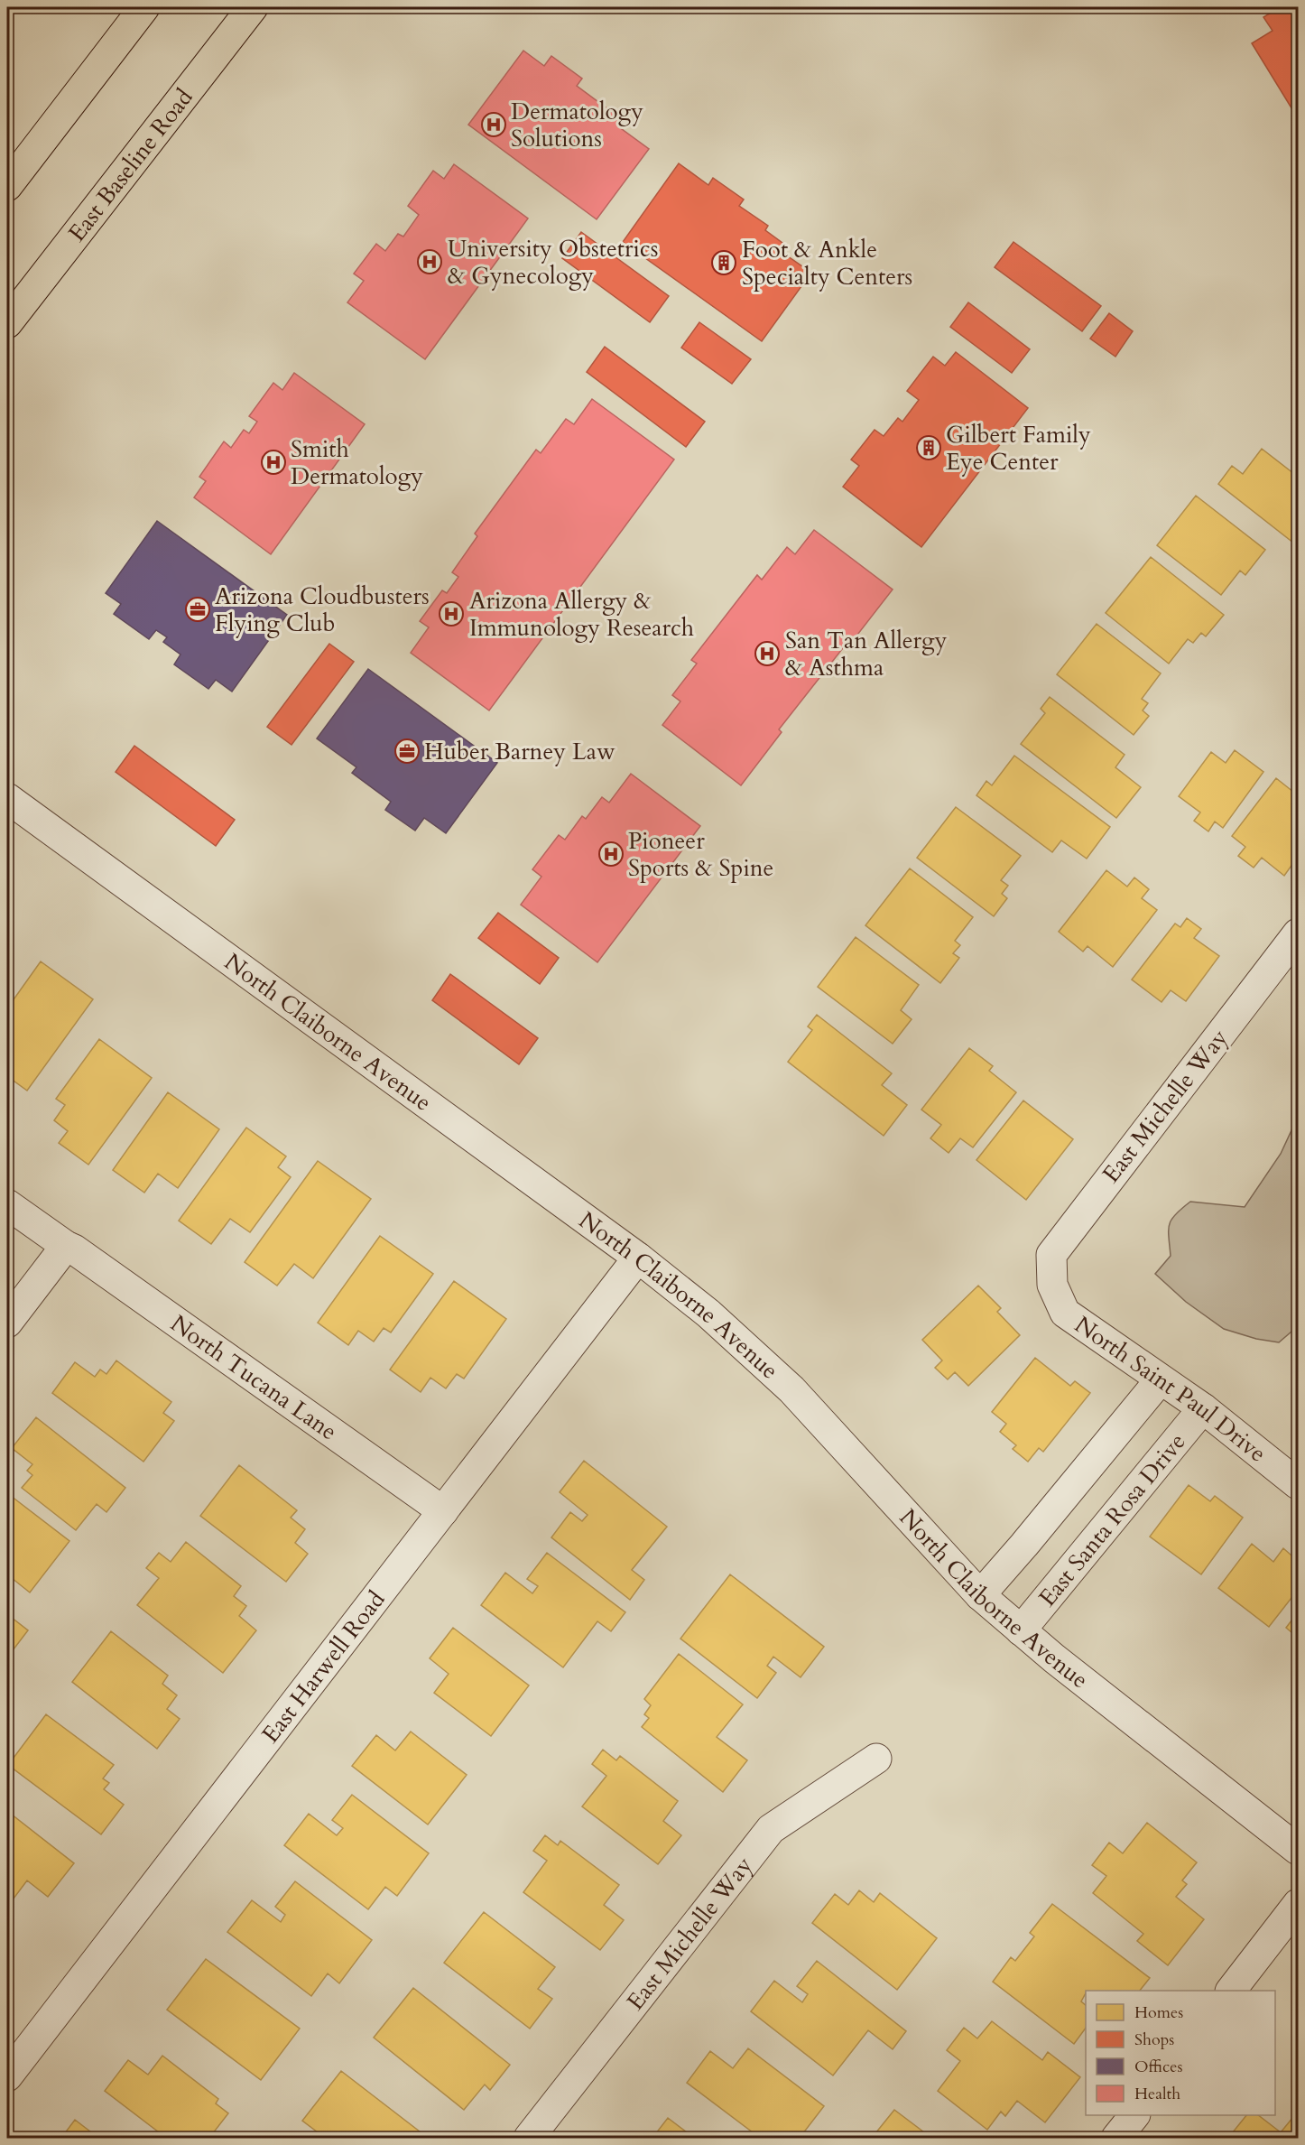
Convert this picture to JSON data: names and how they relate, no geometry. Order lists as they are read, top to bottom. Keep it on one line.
{"streets":{"main road":["East Baseline Road"],"street":["North Claiborne Avenue","East Michelle Way","North Tucana Lane","North Saint Paul Drive","East Santa Rosa Drive","East Harwell Road"]},"crossings":[["North Claiborne Avenue","East Santa Rosa Drive"],["North Claiborne Avenue","East Harwell Road"],["East Michelle Way","North Saint Paul Drive"],["North Tucana Lane","East Harwell Road"],["North Saint Paul Drive","East Santa Rosa Drive"]],"places":{"hospital":["Dermatology Solutions","University Obstetrics & Gynecology","Smith Dermatology","Arizona Allergy & Immunology Research","San Tan Allergy & Asthma","Pioneer Sports & Spine"],"building":["Foot & Ankle Specialty Centers","Gilbert Family Eye Center"],"office":["Arizona Cloudbusters Flying Club","Huber Barney Law"]},"legend":["Homes","Shops","Offices","Health"]}
